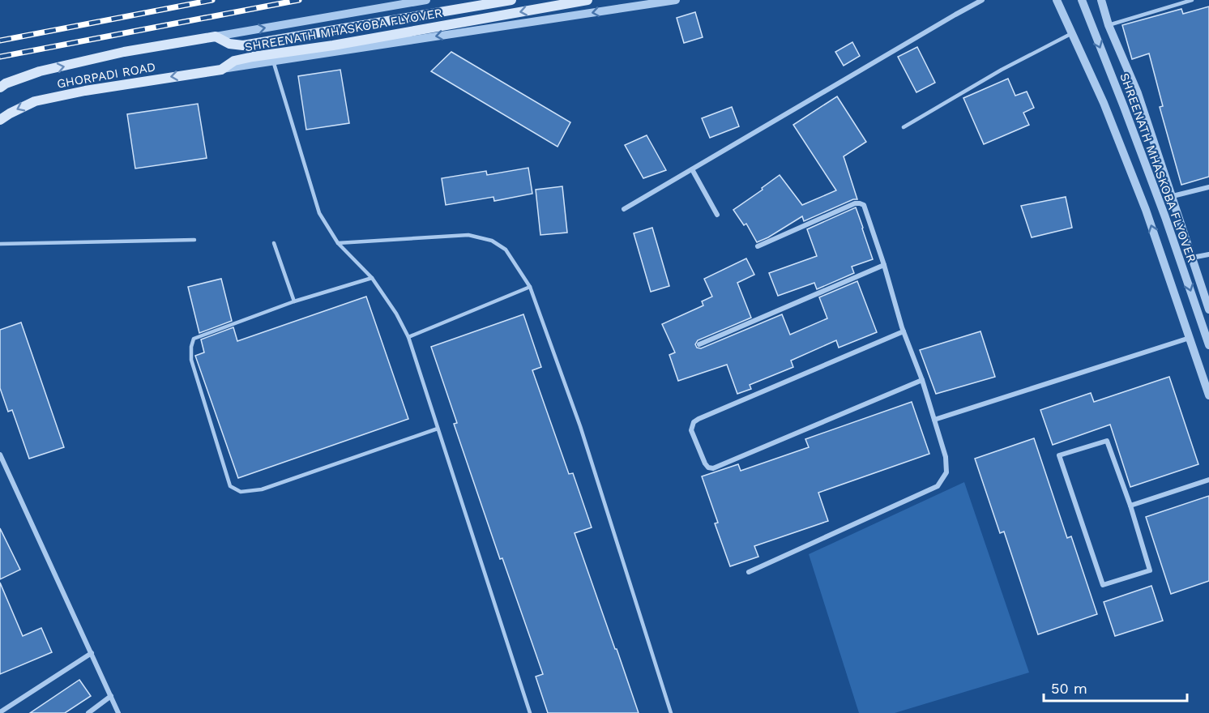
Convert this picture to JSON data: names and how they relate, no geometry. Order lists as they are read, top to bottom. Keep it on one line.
{"streets":{"main road":["SHREENATH MHASKOBA FLYOVER","GHORPADI ROAD"]},"crossings":[["SHREENATH MHASKOBA FLYOVER","GHORPADI ROAD"]],"scale_bar":"50 m"}
